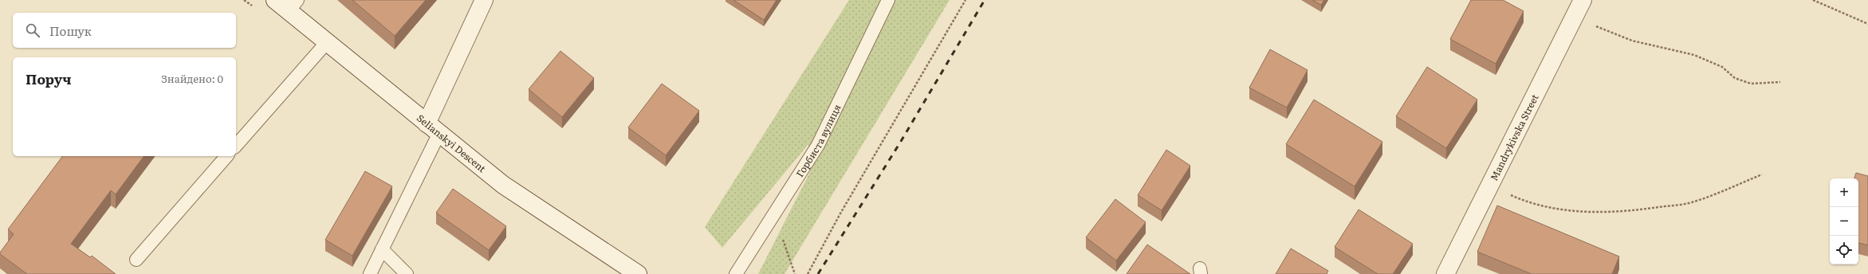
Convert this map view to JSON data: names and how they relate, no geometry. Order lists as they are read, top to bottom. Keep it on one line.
{"streets":{"street":["Mandrykivska Street","Selianskyi Descent"],"lane":["Горбиста вулиця"]},"page":{"search":"Пошук","heading":["Поруч","Знайдено: 0"],"map_buttons":["+","−"]}}
